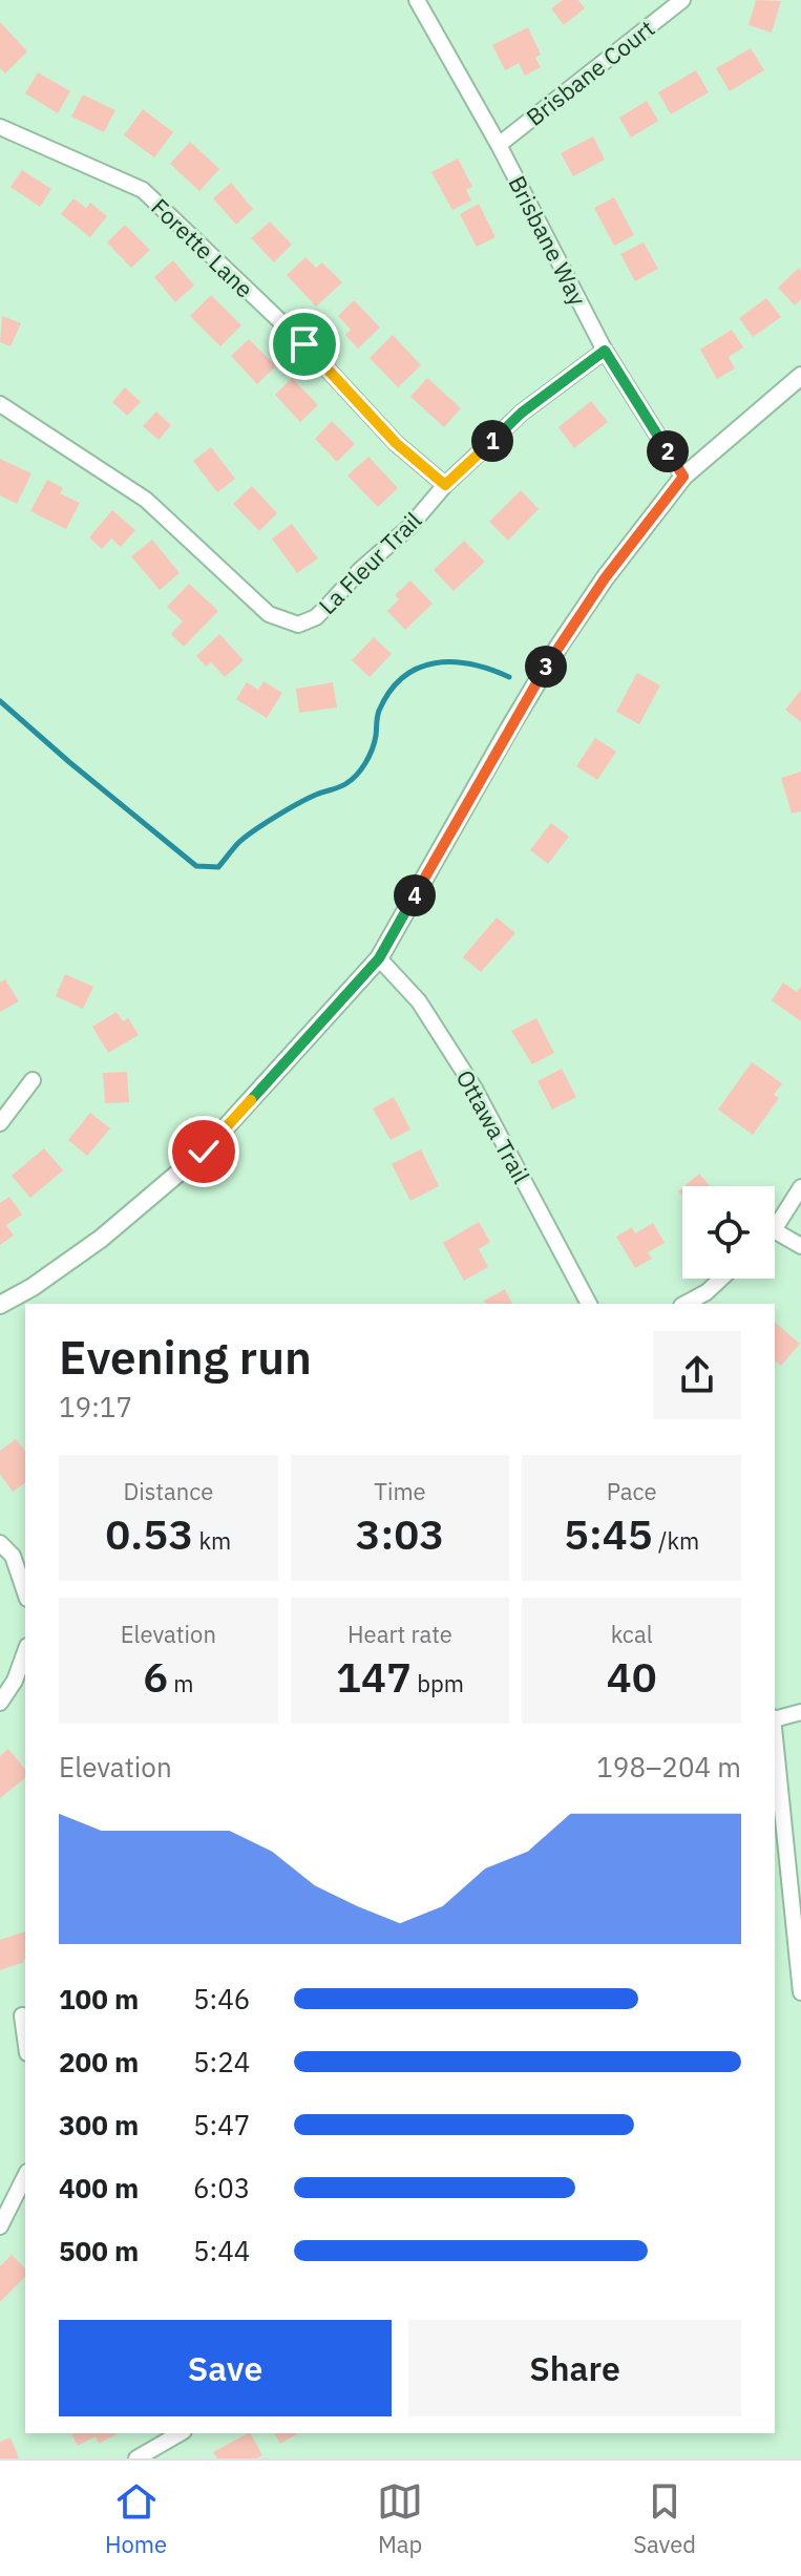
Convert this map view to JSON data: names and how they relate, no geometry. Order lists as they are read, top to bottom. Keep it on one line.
{"streets":{"street":["Brisbane Court","Brisbane Way","Forette Lane","La Fleur Trail","Ottawa Trail"]},"crossings":[["Brisbane Court","Brisbane Way"],["Brisbane Way","La Fleur Trail"],["Forette Lane","La Fleur Trail"]],"page":{"pins":["1","2","3","4"],"heading":["Evening run","19:17"],"stats":[["Distance","0.53 km"],["Time","3:03"],["Pace","5:45 /km"],["Elevation","6 m"],["Heart rate","147 bpm"],["kcal","40"]],"chart":["Elevation","198–204 m"],"list":[{"name":"100 m","note":"5:46"},{"name":"200 m","note":"5:24"},{"name":"300 m","note":"5:47"},{"name":"400 m","note":"6:03"},{"name":"500 m","note":"5:44"}],"buttons":["Save","Share"],"tabs":["Home","Map","Saved"]}}
